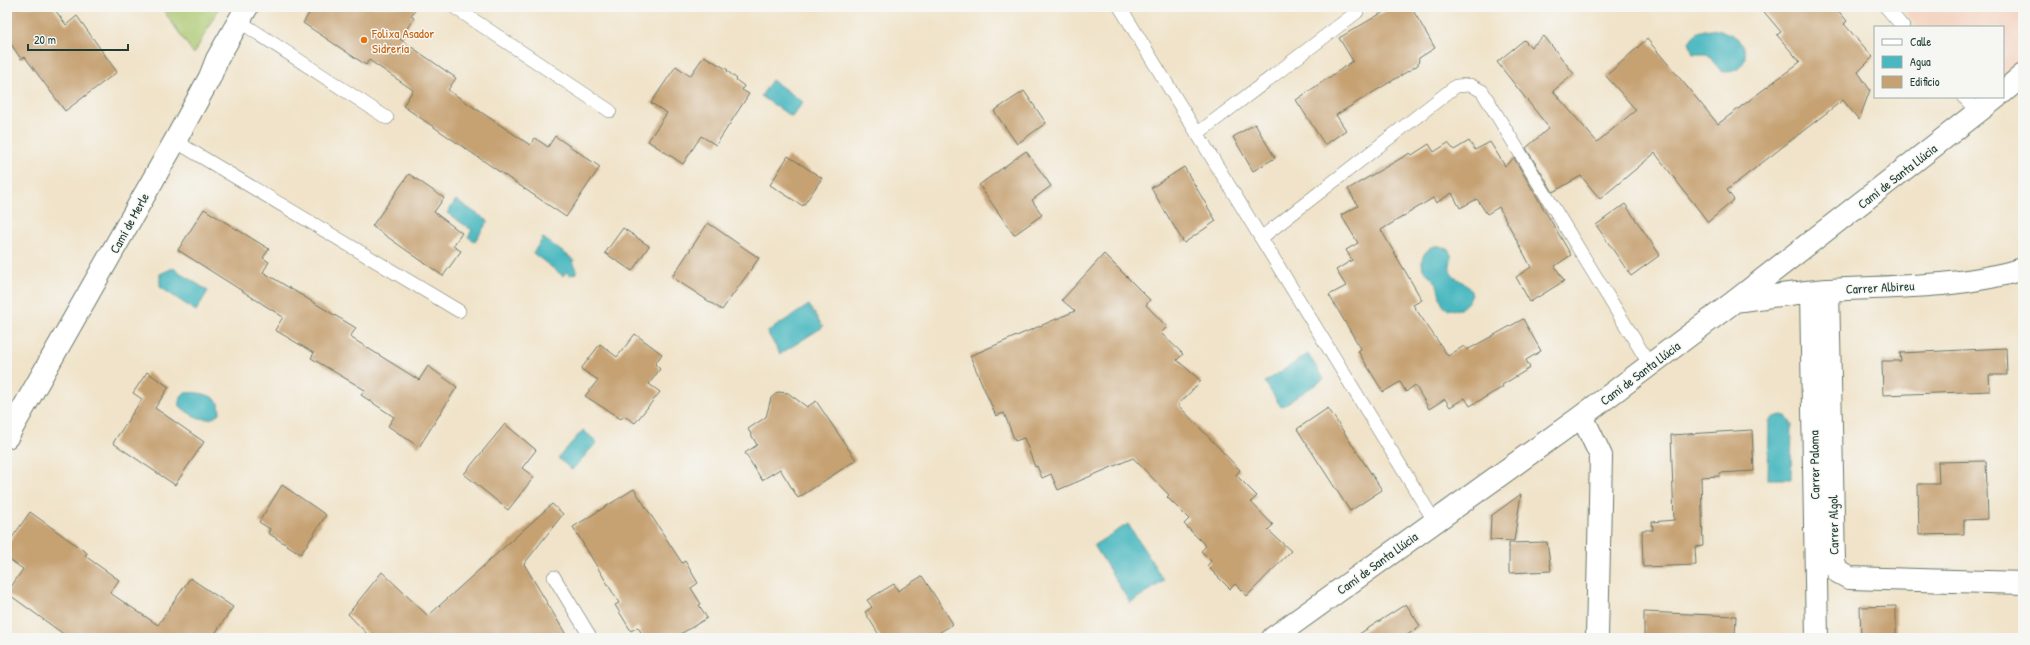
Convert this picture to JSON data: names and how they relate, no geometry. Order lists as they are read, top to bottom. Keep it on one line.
{"streets":{"street":["Camí de Santa Llúcia","Camí de Merle","Carrer Albireu","Carrer Paloma","Carrer Algol"]},"crossings":[["Camí de Santa Llúcia","Carrer Albireu"],["Carrer Albireu","Carrer Paloma"],["Carrer Albireu","Carrer Algol"],["Carrer Paloma","Carrer Algol"]],"places":["Folixa Asador Sidrería"],"legend":["Calle","Agua","Edificio"],"scale_bar":"20 m"}
